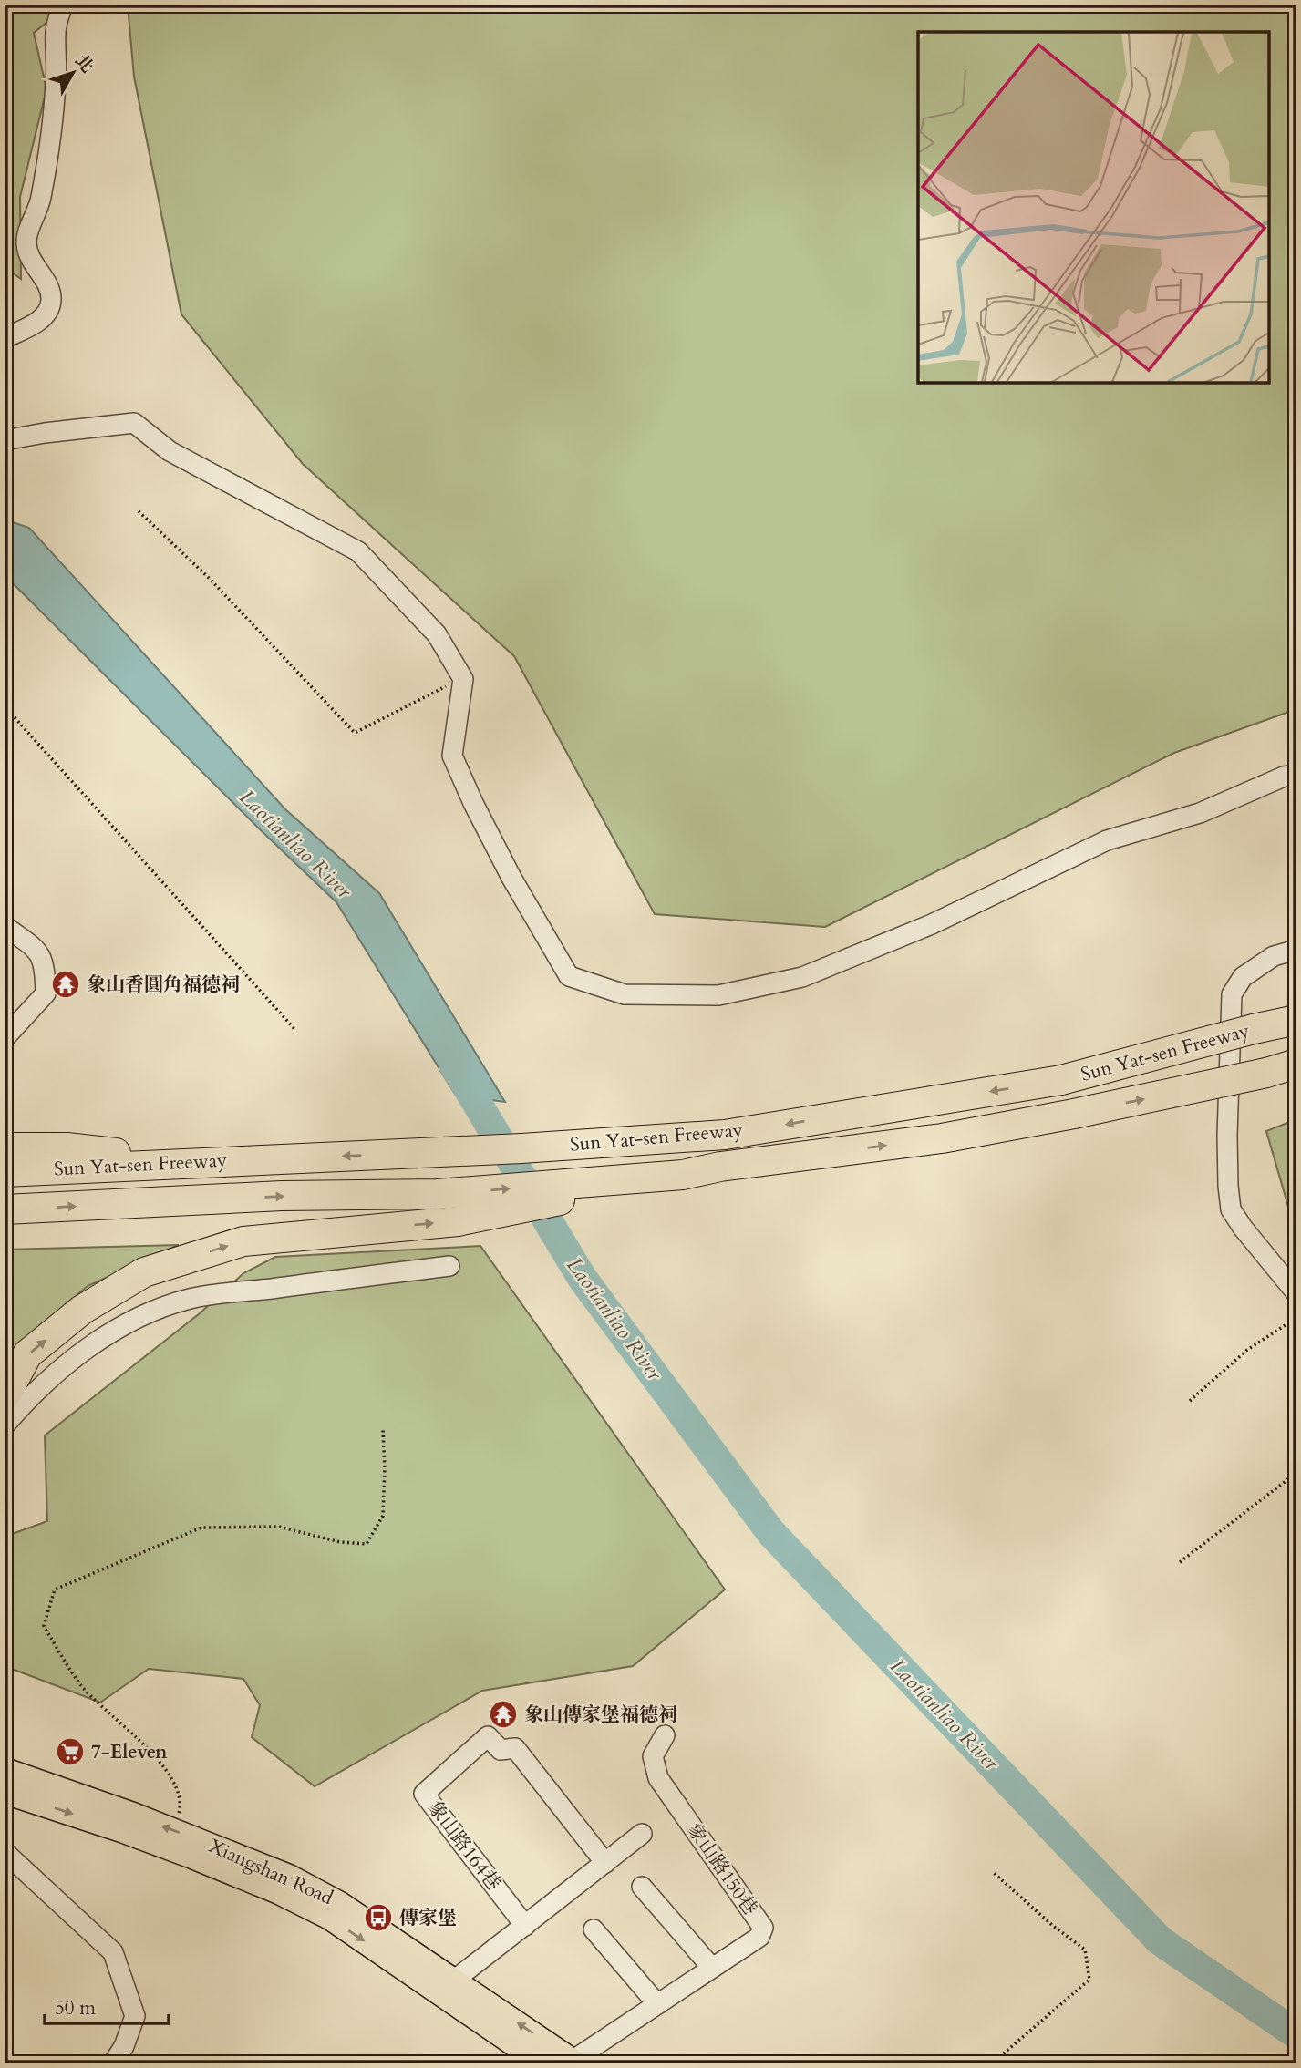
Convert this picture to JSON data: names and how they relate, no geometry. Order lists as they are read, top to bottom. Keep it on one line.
{"streets":{"highway":["Sun Yat-sen Freeway"],"main road":["Xiangshan Road"],"street":["象山路164巷","象山路150巷"]},"crossings":[["象山路150巷","Xiangshan Road"]],"water":["Laotianliao River"],"places":{"temple":["象山香圓角福德祠","象山傳家堡福德祠"],"supermarket":["7-Eleven"],"bus stop":["傳家堡"]},"scale_bar":"50 m","north":"top right"}
